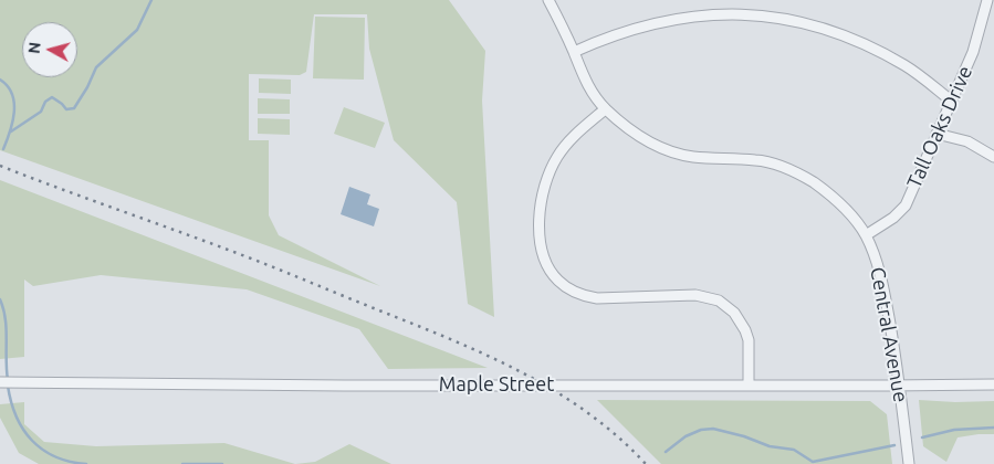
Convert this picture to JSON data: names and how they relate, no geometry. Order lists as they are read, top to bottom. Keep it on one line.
{"streets":{"street":["Tall Oaks Drive","Central Avenue","Maple Street"]},"crossings":[["Tall Oaks Drive","Central Avenue"],["Central Avenue","Maple Street"]],"north":"left"}
